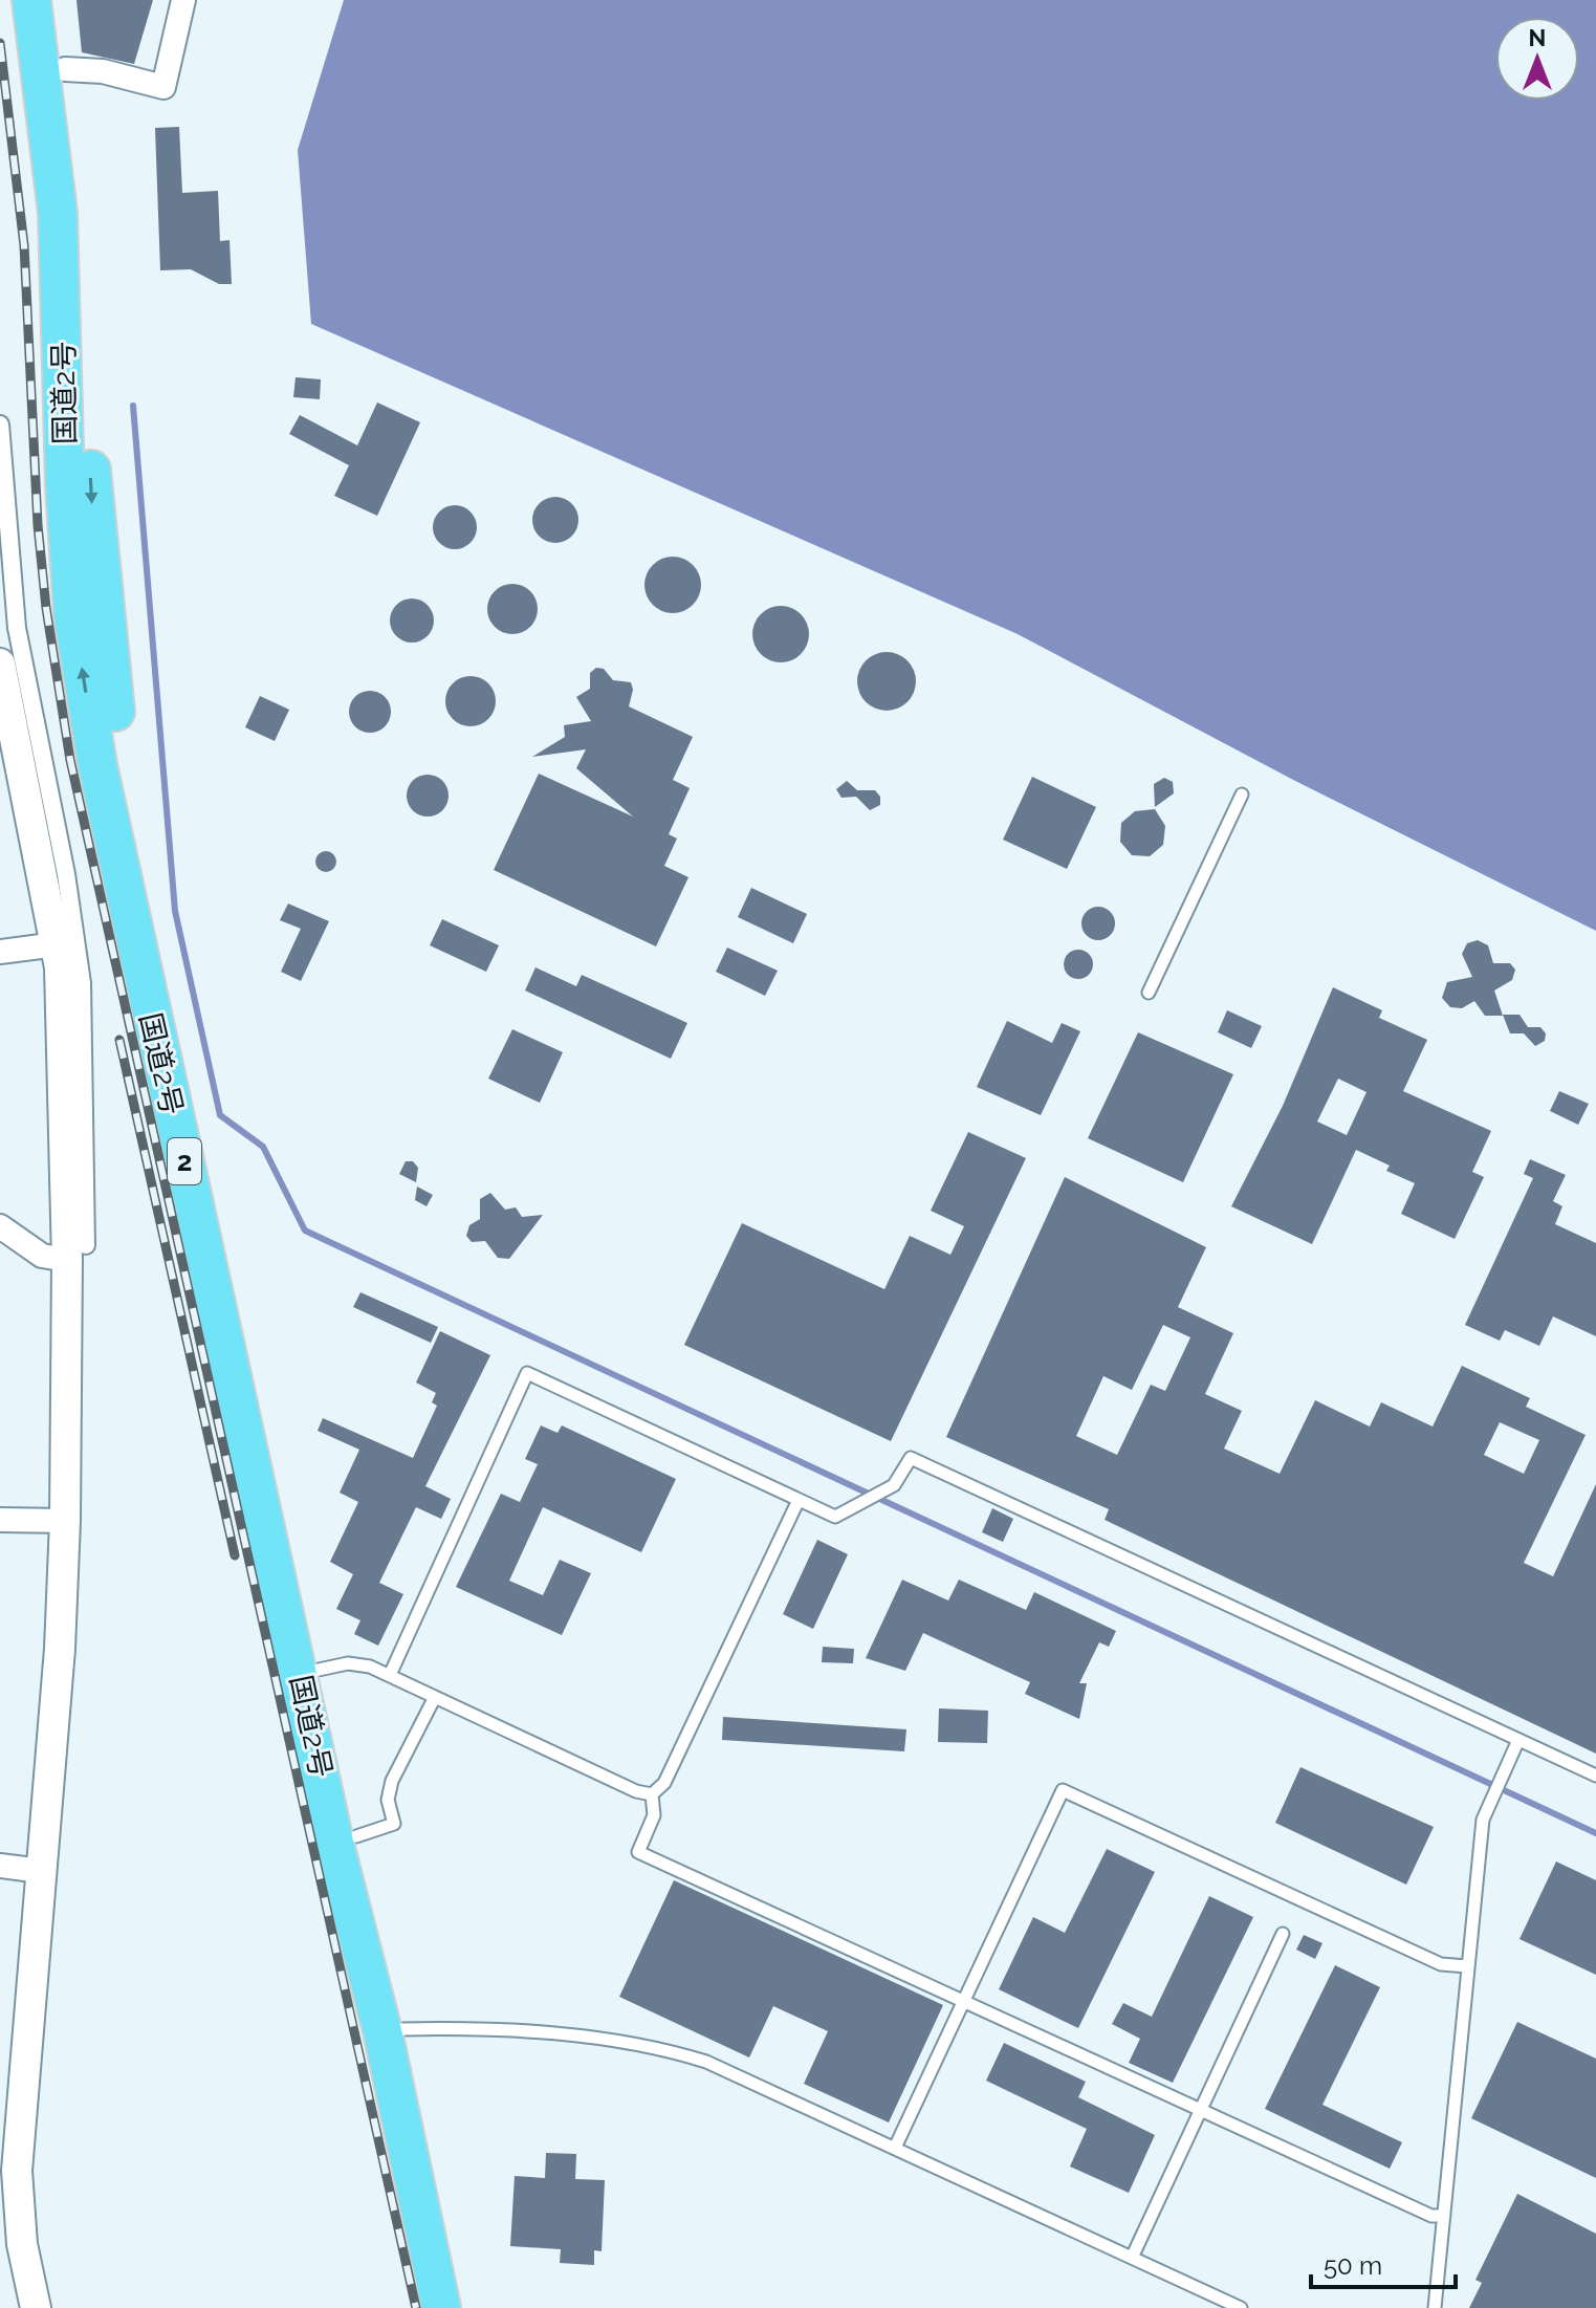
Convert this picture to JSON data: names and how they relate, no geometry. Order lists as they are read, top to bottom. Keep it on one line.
{"streets":{"highway":["国道2号","2"]},"scale_bar":"50 m","north":"top"}
